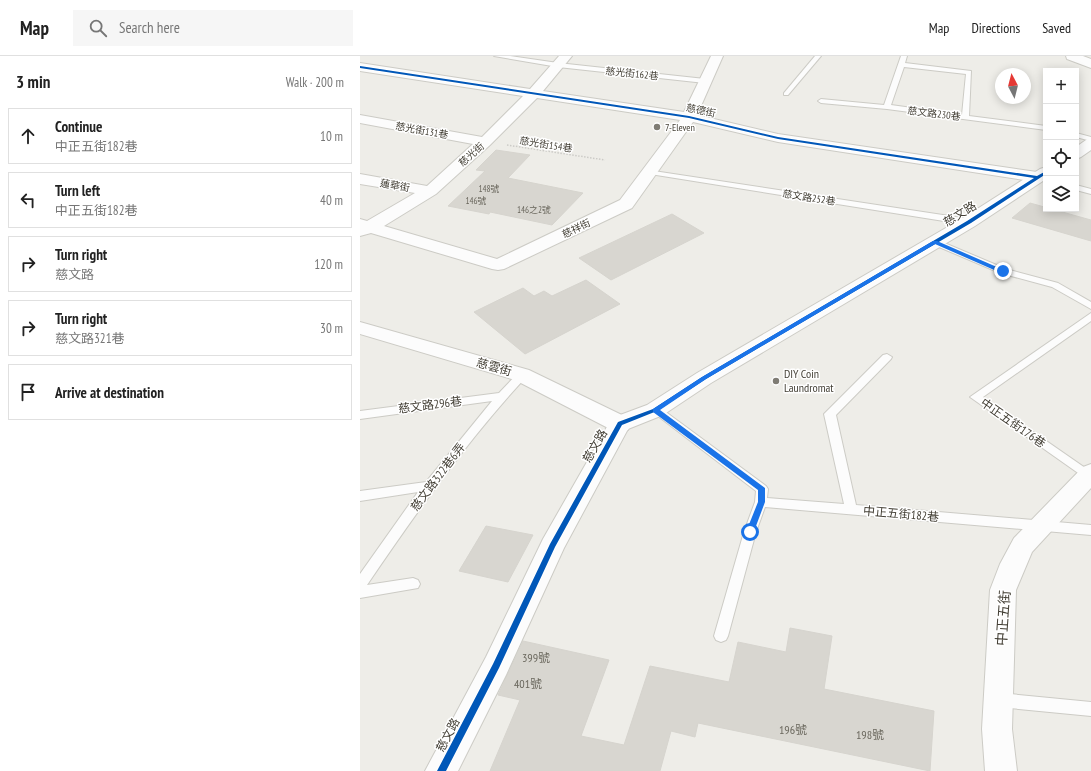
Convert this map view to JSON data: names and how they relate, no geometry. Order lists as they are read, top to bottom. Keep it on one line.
{"streets":{"street":["慈德街","慈光街131巷","慈光街","蓮華街","慈文路","慈祥街","慈雲街","中正五街"],"lane":["慈光街162巷","慈文路230巷","慈文路252巷","慈文路296巷","中正五街176巷","慈文路322巷6弄","中正五街182巷"],"path":["慈光街154巷"]},"crossings":[["慈光街162巷","慈光街"],["慈光街162巷","慈祥街"],["慈德街","慈光街"],["慈德街","慈文路"],["慈德街","慈祥街"],["慈光街131巷","慈光街154巷"],["慈光街131巷","慈光街"],["慈光街154巷","慈光街"],["慈光街","蓮華街"],["慈光街","慈祥街"],["慈文路252巷","慈文路"],["慈文路252巷","慈祥街"],["慈文路","慈雲街"],["慈雲街","慈文路322巷6弄"],["慈文路296巷","慈文路322巷6弄"],["中正五街176巷","中正五街"],["中正五街182巷","中正五街"]],"places":["7-Eleven","DIY Coin Laundromat"],"house_numbers":["148號","146號","146之2號","399號","401號","196號","198號"],"north":"top","page":{"header":"Map","search":"Search here","nav":["Map","Directions","Saved"],"heading":["3 min","Walk · 200 m"],"map_buttons":["+","−"],"list":[["Continue","中正五街182巷","10 m"],["Turn left","中正五街182巷","40 m"],["Turn right","慈文路","120 m"],["Turn right","慈文路321巷","30 m"],"Arrive at destination"]}}
